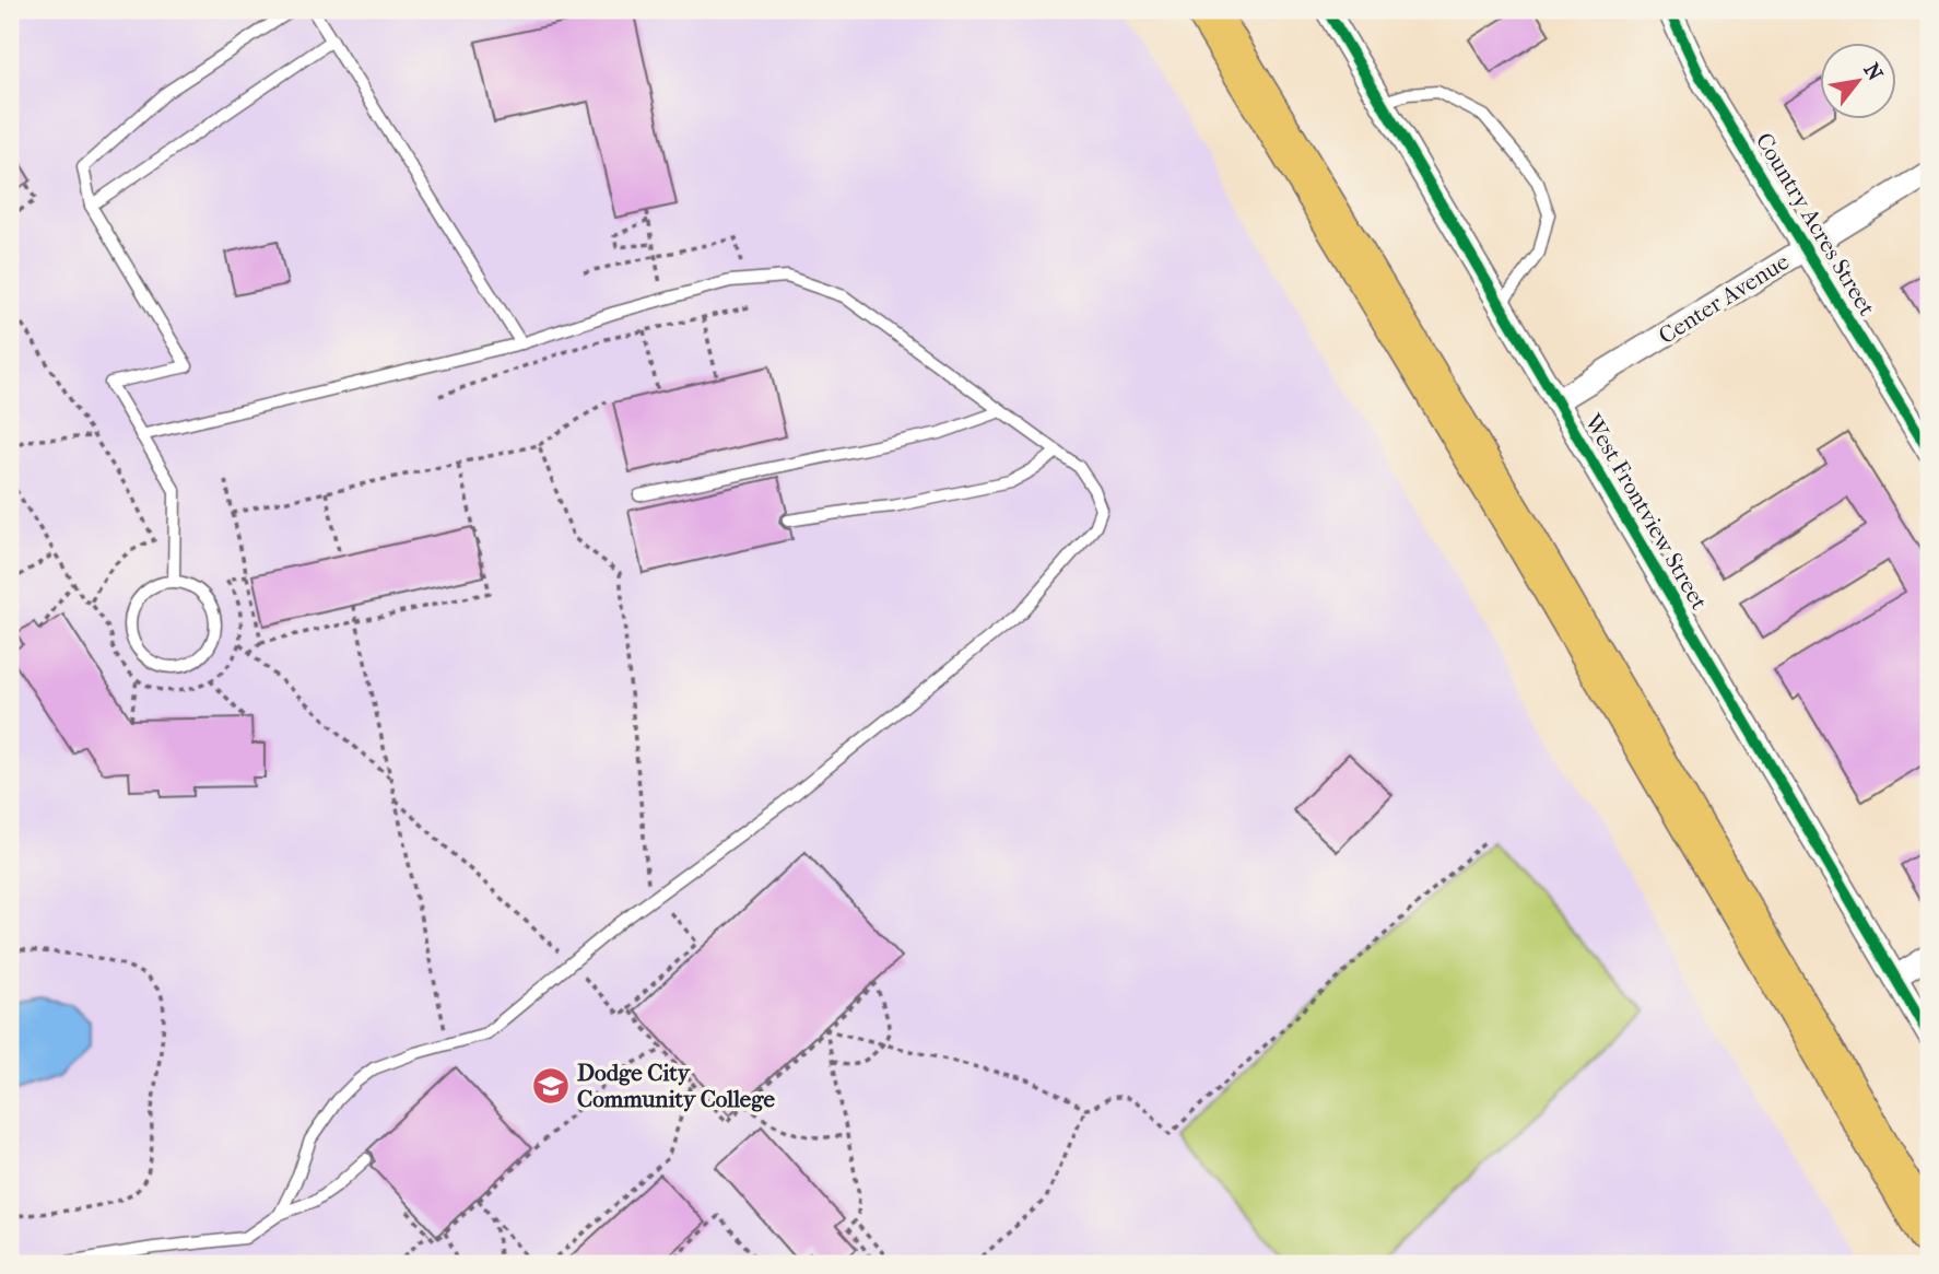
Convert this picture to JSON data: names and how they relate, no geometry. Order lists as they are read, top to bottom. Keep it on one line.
{"streets":{"street":["Country Acres Street","Center Avenue","West Frontview Street"]},"crossings":[["Country Acres Street","Center Avenue"],["Center Avenue","West Frontview Street"]],"places":{"school or university":["Dodge City Community College"]},"north":"top right"}
